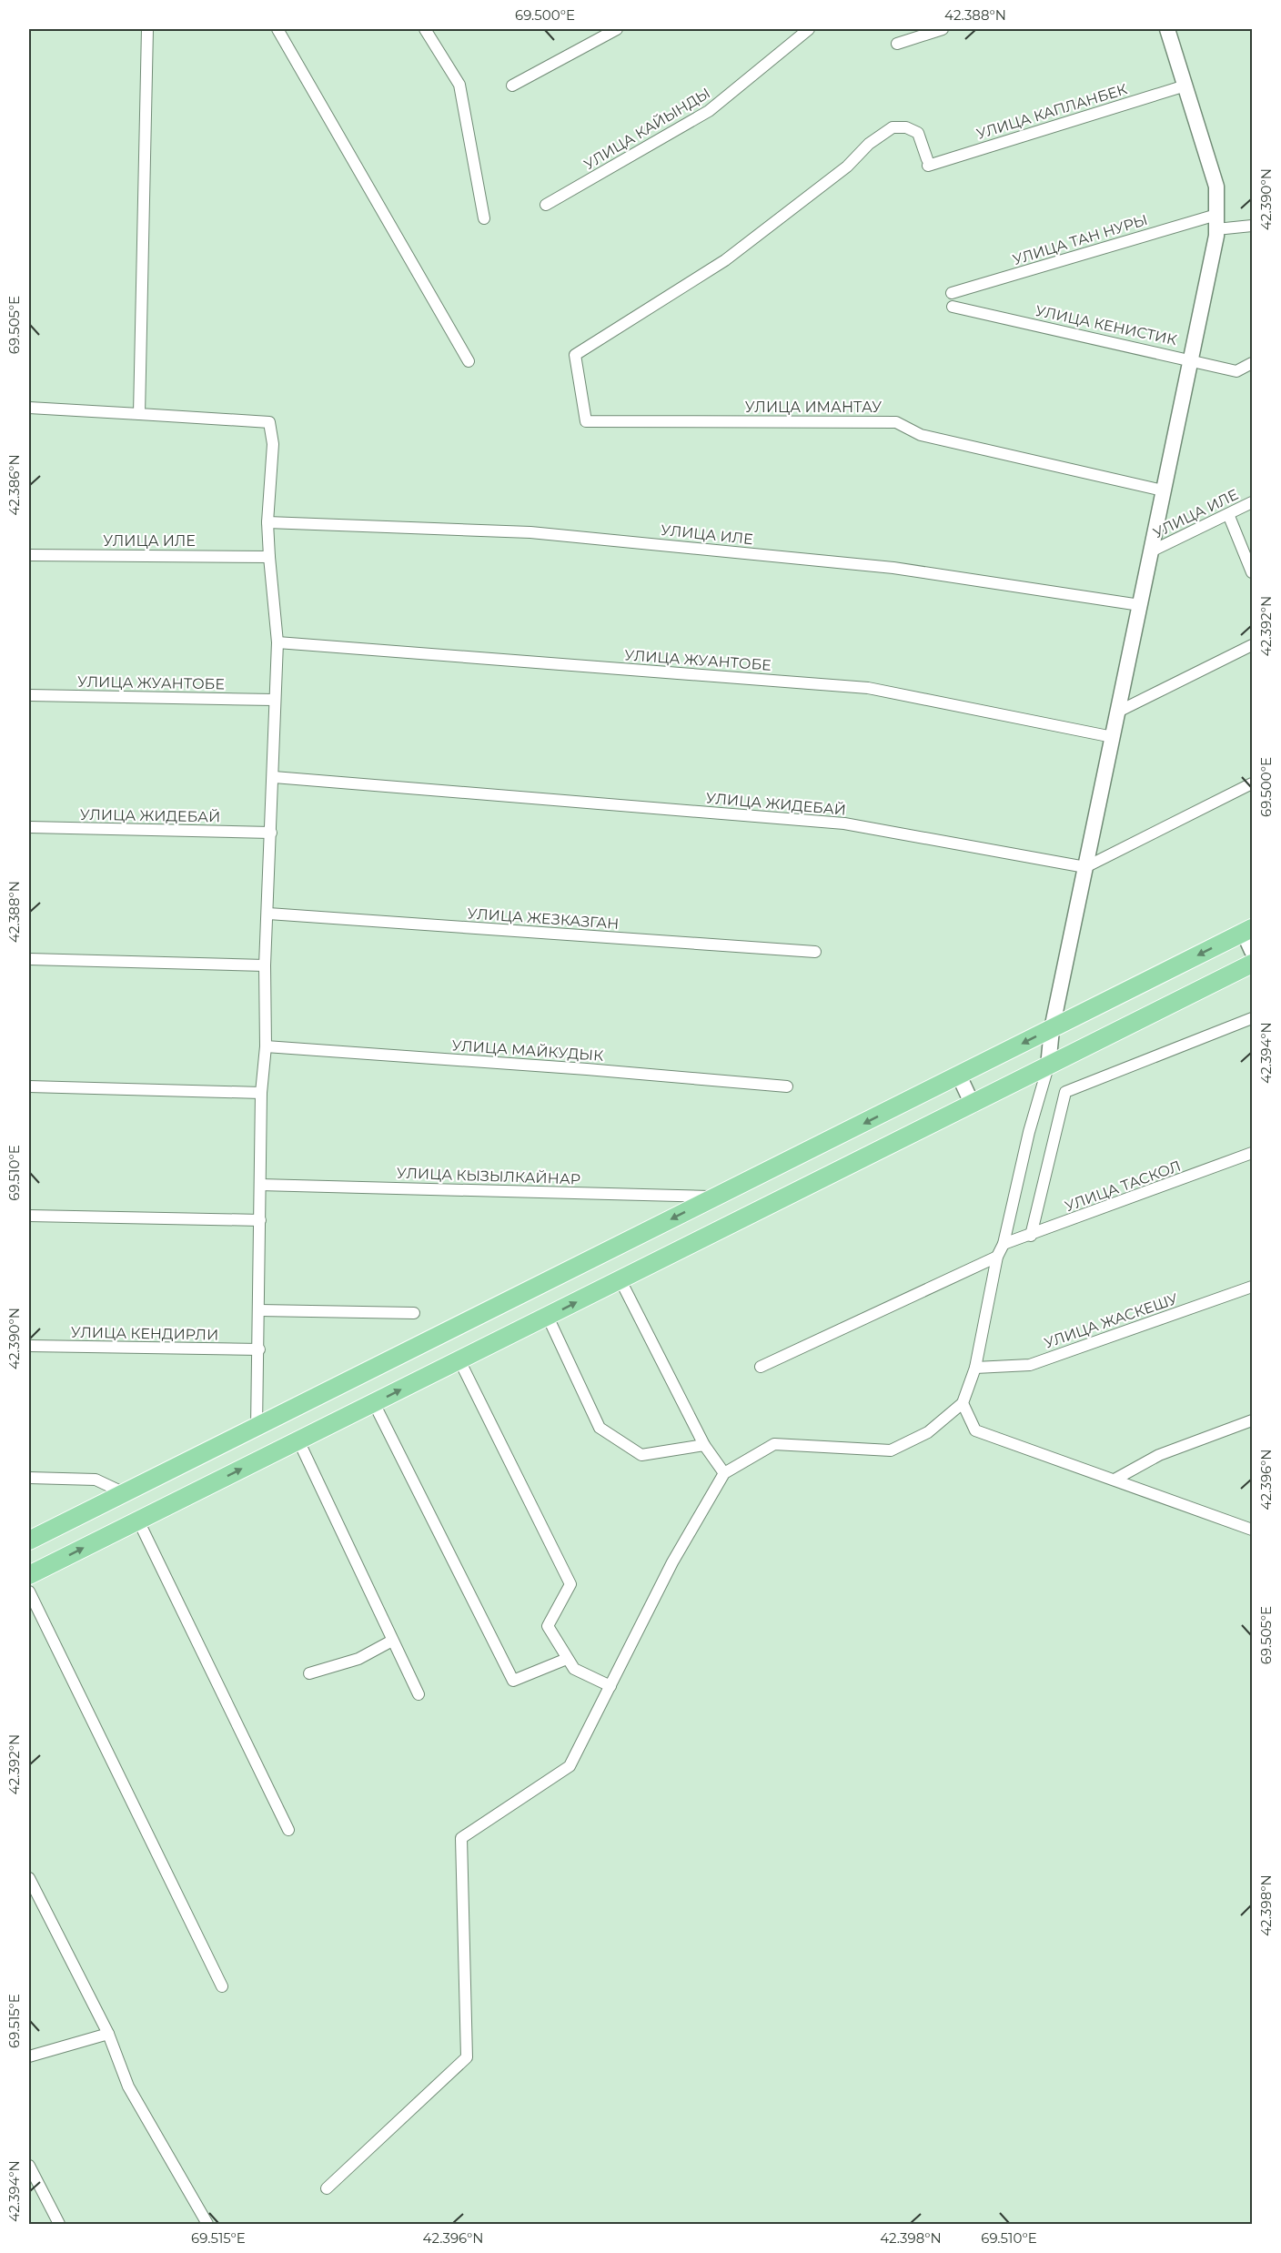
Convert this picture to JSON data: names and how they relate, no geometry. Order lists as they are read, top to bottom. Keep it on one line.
{"streets":{"street":["УЛИЦА КАПЛАНБЕК","УЛИЦА КАЙЫНДЫ","УЛИЦА ТАН НУРЫ","УЛИЦА КЕНИСТИК","УЛИЦА ИМАНТАУ","УЛИЦА ИЛЕ","УЛИЦА ЖУАНТОБЕ","УЛИЦА ЖИДЕБАЙ","УЛИЦА ЖЕЗКАЗГАН","УЛИЦА МАЙКУДЫК","УЛИЦА КЫЗЫЛКАЙНАР","УЛИЦА ТАСКОЛ","УЛИЦА ЖАСКЕШУ","УЛИЦА КЕНДИРЛИ"]},"crossings":[["УЛИЦА КАПЛАНБЕК","УЛИЦА ИМАНТАУ"]],"coordinates":["69.500°E","42.388°N","42.390°N","69.505°E","42.386°N","42.392°N","42.394°N","69.510°E","42.396°N","42.398°N","69.515°E"]}
